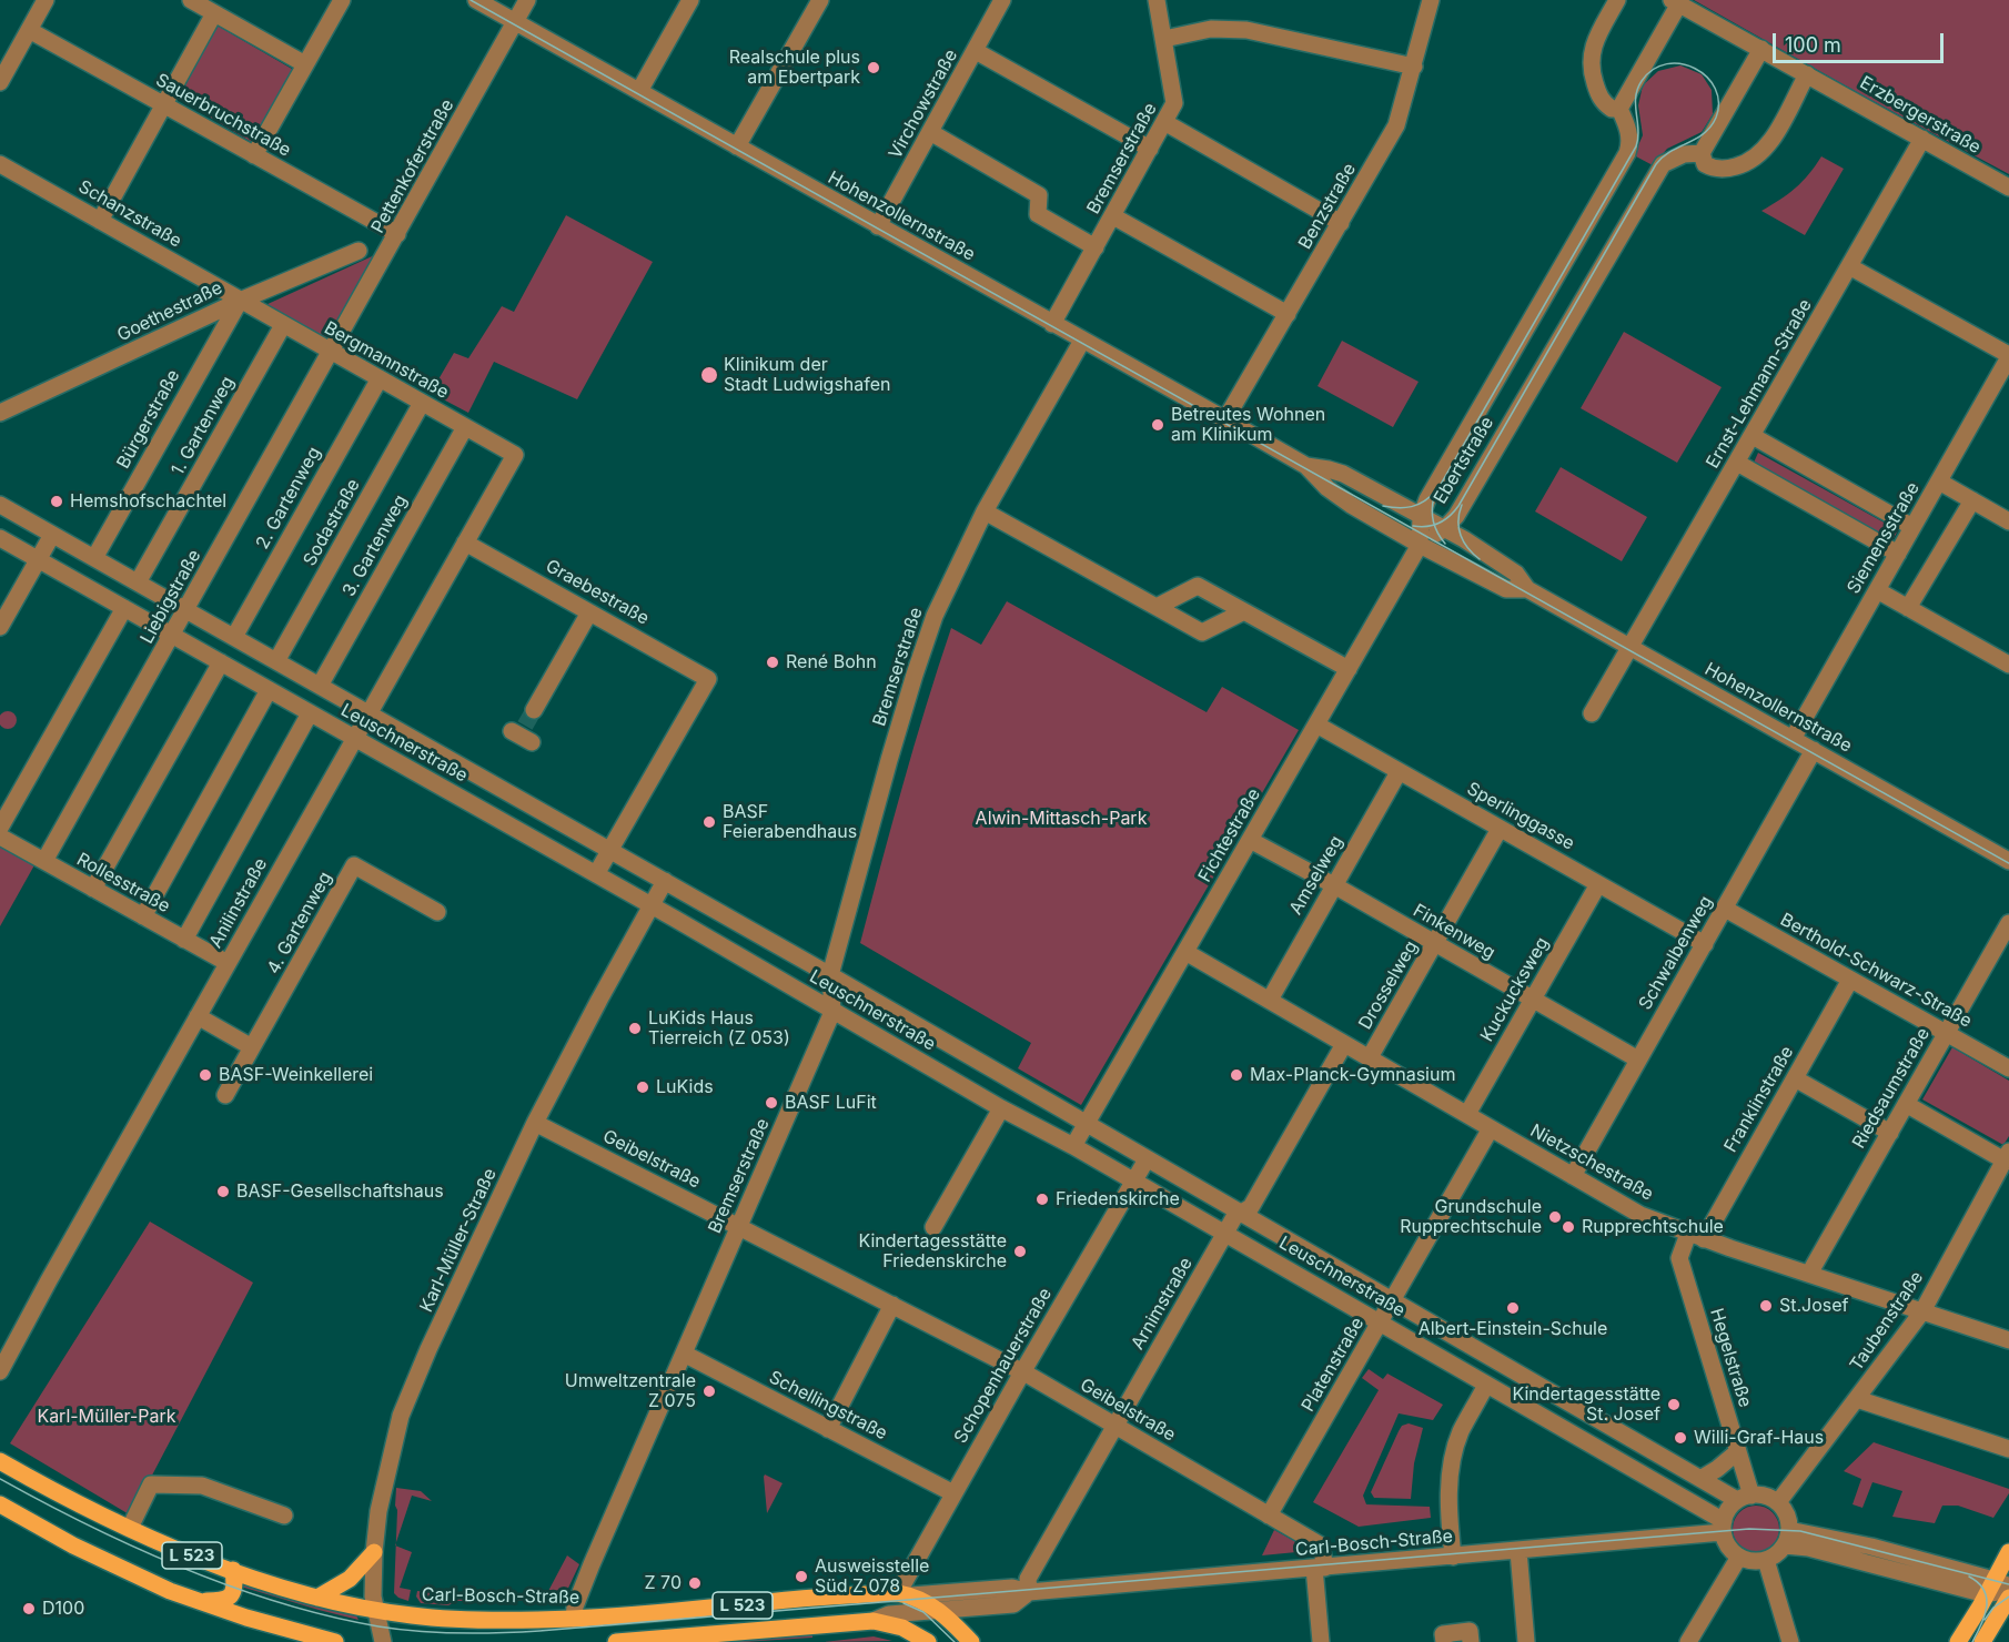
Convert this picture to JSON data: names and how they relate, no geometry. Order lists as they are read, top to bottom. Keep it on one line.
{"streets":{"main road":["Carl-Bosch-Straße","L 523"],"street":["Virchowstraße","Sauerbruchstraße","Erzbergerstraße","Bremserstraße","Pettenkoferstraße","Benzstraße","Schanzstraße","Hohenzollernstraße","Goethestraße","Bergmannstraße","Ernst-Lehmann-Straße","Bürgerstraße","1. Gartenweg","Ebertstraße","2. Gartenweg","Sodastraße","Siemensstraße","3. Gartenweg","Graebestraße","Liebigstraße","Leuschnerstraße","Sperlinggasse","Fichtestraße","Amselweg","Rollesstraße","Anilinstraße","4. Gartenweg","Finkenweg","Schwalbenweg","Berthold-Schwarz-Straße","Drosselweg","Kuckucksweg","Riedsaumstraße","Franklinstraße","Geibelstraße","Nietzschestraße","Karl-Müller-Straße","Arnimstraße","Taubenstraße","Hegelstraße","Platenstraße","Schopenhauerstraße","Schellingstraße"]},"crossings":[["Virchowstraße","Hohenzollernstraße"],["Sauerbruchstraße","Pettenkoferstraße"],["Erzbergerstraße","Ernst-Lehmann-Straße"],["Bremserstraße","Hohenzollernstraße"],["Bremserstraße","Leuschnerstraße"],["Bremserstraße","Geibelstraße"],["Bremserstraße","Schellingstraße"],["Bremserstraße","Carl-Bosch-Straße"],["Pettenkoferstraße","Hohenzollernstraße"],["Pettenkoferstraße","Bergmannstraße"],["Pettenkoferstraße","Liebigstraße"],["Benzstraße","Hohenzollernstraße"],["Schanzstraße","Goethestraße"],["Schanzstraße","Bergmannstraße"],["Schanzstraße","Bürgerstraße"],["Hohenzollernstraße","Ernst-Lehmann-Straße"],["Hohenzollernstraße","Ebertstraße"],["Hohenzollernstraße","Siemensstraße"],["Hohenzollernstraße","Fichtestraße"],["Hohenzollernstraße","Schwalbenweg"],["Goethestraße","Bergmannstraße"],["Goethestraße","Bürgerstraße"],["Bergmannstraße","Bürgerstraße"],["Bergmannstraße","1. Gartenweg"],["Bergmannstraße","2. Gartenweg"],["Bergmannstraße","Sodastraße"],["Bergmannstraße","3. Gartenweg"],["Bergmannstraße","Liebigstraße"],["Bergmannstraße","Anilinstraße"],["Bürgerstraße","Leuschnerstraße"],["1. Gartenweg","Leuschnerstraße"],["Ebertstraße","Fichtestraße"],["2. Gartenweg","Leuschnerstraße"],["Sodastraße","Leuschnerstraße"],["3. Gartenweg","Leuschnerstraße"],["Graebestraße","Leuschnerstraße"],["Graebestraße","Anilinstraße"],["Liebigstraße","Leuschnerstraße"],["Liebigstraße","Rollesstraße"],["Leuschnerstraße","Fichtestraße"],["Leuschnerstraße","Anilinstraße"],["Leuschnerstraße","Karl-Müller-Straße"],["Leuschnerstraße","Arnimstraße"],["Leuschnerstraße","Taubenstraße"],["Leuschnerstraße","Hegelstraße"],["Leuschnerstraße","Platenstraße"],["Leuschnerstraße","Schopenhauerstraße"],["Leuschnerstraße","Carl-Bosch-Straße"],["Sperlinggasse","Fichtestraße"],["Sperlinggasse","Amselweg"],["Sperlinggasse","Schwalbenweg"],["Sperlinggasse","Drosselweg"],["Sperlinggasse","Kuckucksweg"],["Fichtestraße","Finkenweg"],["Fichtestraße","Nietzschestraße"],["Amselweg","Finkenweg"],["Amselweg","Nietzschestraße"],["Rollesstraße","Anilinstraße"],["Finkenweg","Schwalbenweg"],["Finkenweg","Drosselweg"],["Finkenweg","Kuckucksweg"],["Schwalbenweg","Berthold-Schwarz-Straße"],["Schwalbenweg","Nietzschestraße"],["Berthold-Schwarz-Straße","Riedsaumstraße"],["Berthold-Schwarz-Straße","Franklinstraße"],["Drosselweg","Nietzschestraße"],["Kuckucksweg","Nietzschestraße"],["Riedsaumstraße","Nietzschestraße"],["Franklinstraße","Nietzschestraße"],["Franklinstraße","Hegelstraße"],["Geibelstraße","Karl-Müller-Straße"],["Geibelstraße","Arnimstraße"],["Geibelstraße","Platenstraße"],["Geibelstraße","Schopenhauerstraße"],["Geibelstraße","Carl-Bosch-Straße"],["Nietzschestraße","Arnimstraße"],["Nietzschestraße","Taubenstraße"],["Nietzschestraße","Hegelstraße"],["Nietzschestraße","Platenstraße"],["Karl-Müller-Straße","Carl-Bosch-Straße"],["Arnimstraße","Carl-Bosch-Straße"],["Taubenstraße","Hegelstraße"],["Taubenstraße","Carl-Bosch-Straße"],["Hegelstraße","Carl-Bosch-Straße"],["Schopenhauerstraße","Schellingstraße"],["Schopenhauerstraße","Carl-Bosch-Straße"],["Carl-Bosch-Straße","L 523"]],"parks":["Alwin-Mittasch-Park","Karl-Müller-Park"],"places":["Realschule plus am Ebertpark","Klinikum der Stadt Ludwigshafen","Betreutes Wohnen am Klinikum","Hemshofschachtel","René Bohn","BASF Feierabendhaus","LuKids Haus Tierreich (Z 053)","BASF-Weinkellerei","Max-Planck-Gymnasium","LuKids","BASF LuFit","BASF-Gesellschaftshaus","Friedenskirche","Grundschule Rupprechtschule","Rupprechtschule","Kindertagesstätte Friedenskirche","St.Josef","Albert-Einstein-Schule","Umweltzentrale Z 075","Kindertagesstätte St. Josef","Willi-Graf-Haus","Ausweisstelle Süd Z 078","Z 70","D100"],"scale_bar":"100 m"}
